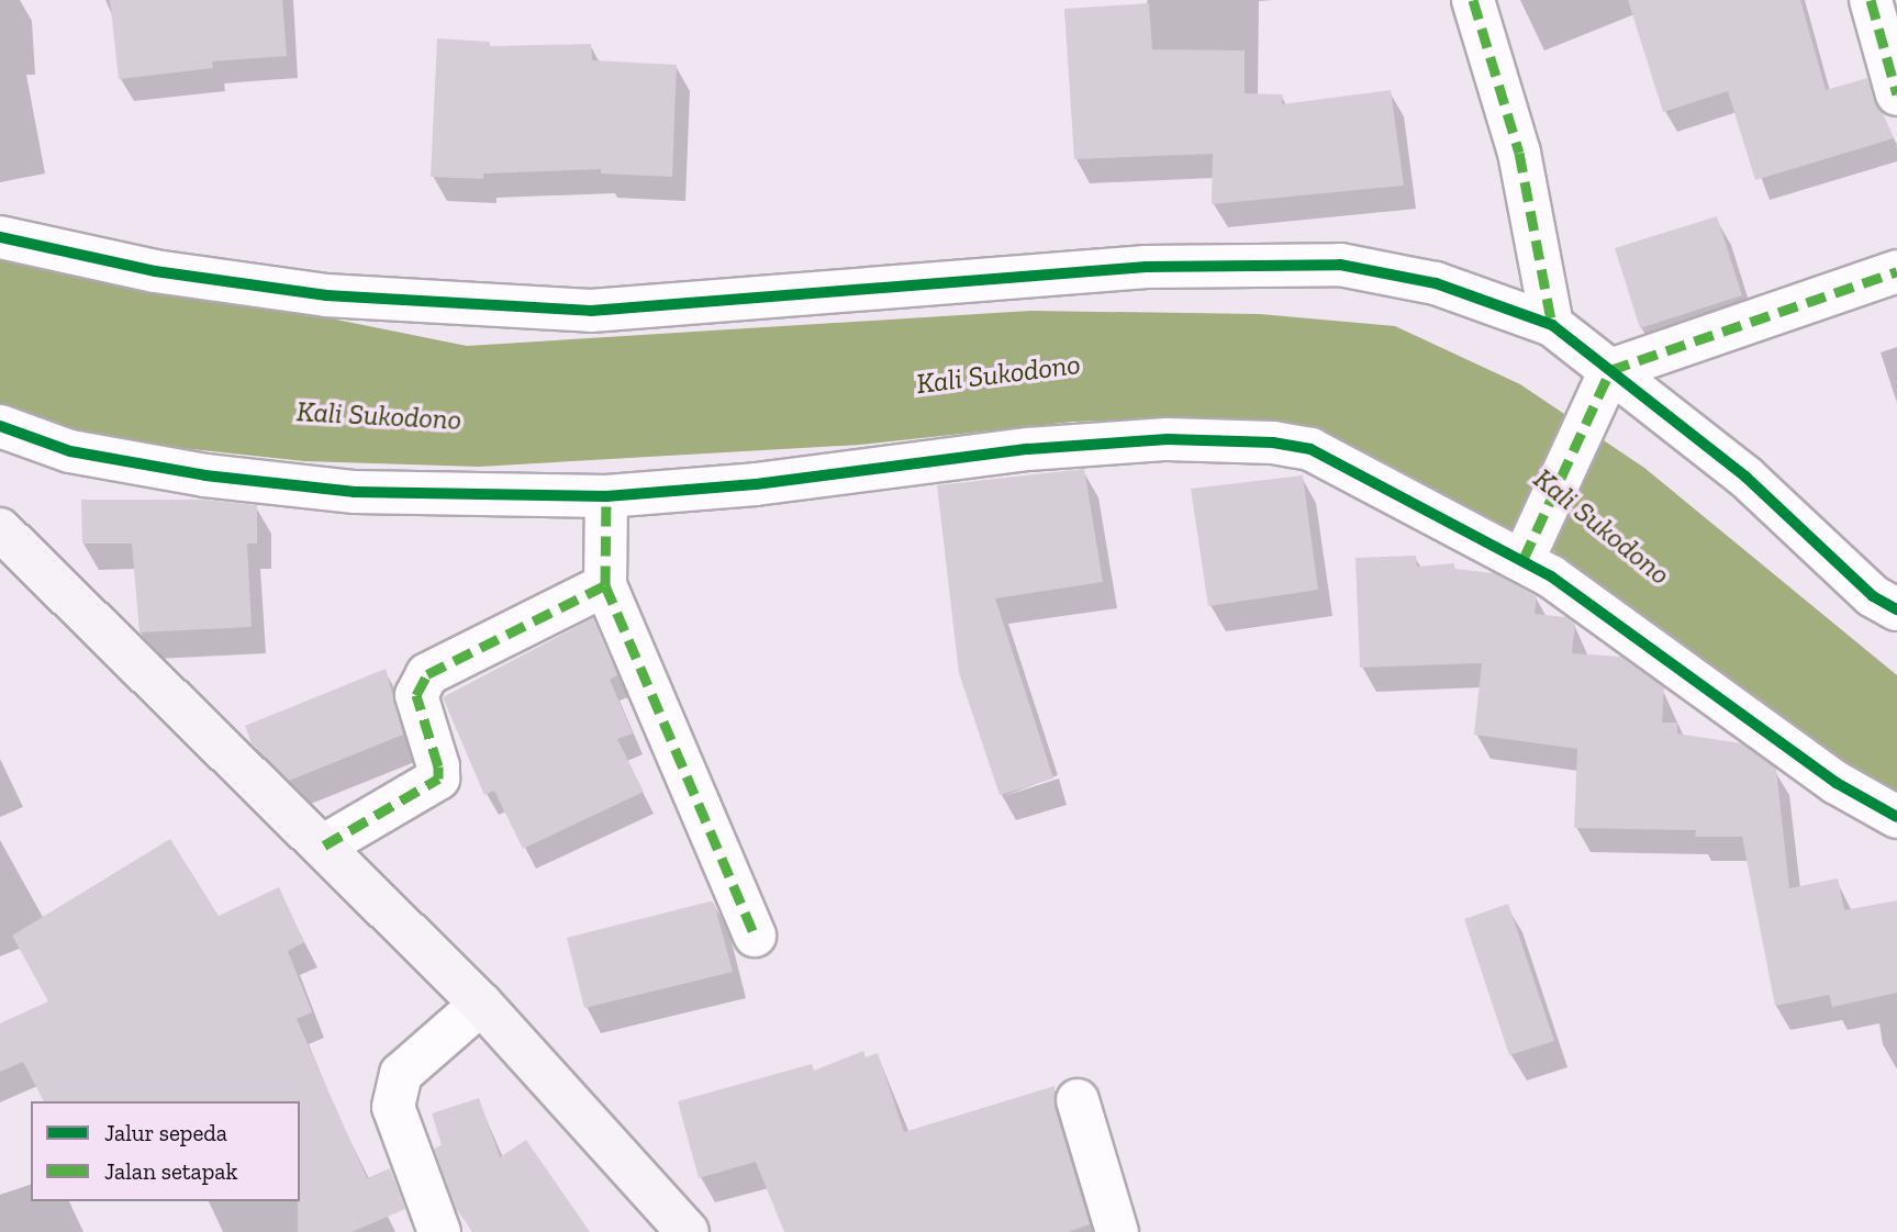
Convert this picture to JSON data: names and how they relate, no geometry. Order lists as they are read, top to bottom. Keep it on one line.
{"water":["Kali Sukodono"],"legend":["Jalur sepeda","Jalan setapak"]}
